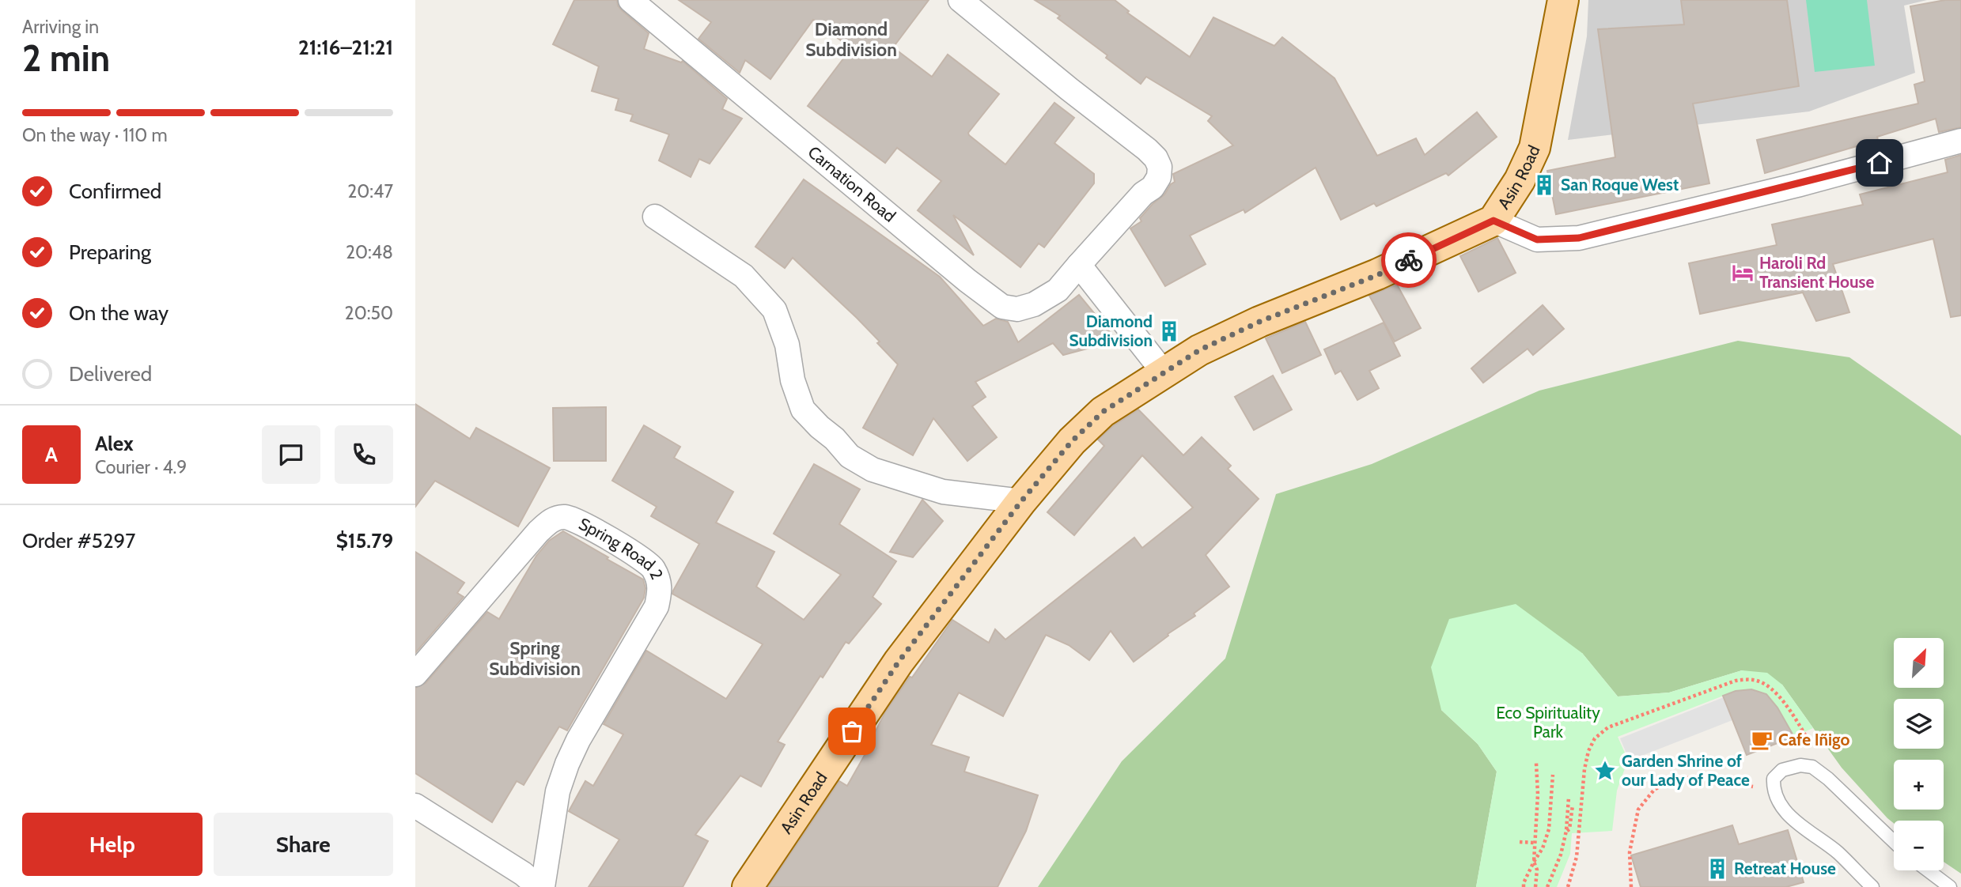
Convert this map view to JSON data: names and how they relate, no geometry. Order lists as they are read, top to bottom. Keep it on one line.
{"streets":{"main road":["Asin Road"],"street":["Carnation Road","Spring Road 2"]},"districts":["Diamond Subdivision","Spring Subdivision"],"parks":["Eco Spirituality Park"],"places":{"building":["San Roque West","Diamond Subdivision","Retreat House"],"hotel":["Haroli Rd Transient House"],"cafe":["Cafe Iñigo"],"place":["Garden Shrine of our Lady of Peace"]},"north":"top right","page":{"heading":["2 min","Arriving in","21:16–21:21"],"panel":["Alex","Courier · 4.9","Order #5297","$15.79"],"bar":"On the way · 110 m","list":[["Confirmed","20:47"],["Preparing","20:48"],["On the way","20:50"],"Delivered"],"round":"A","map_buttons":["+","−"],"buttons":["Help","Share"]}}
